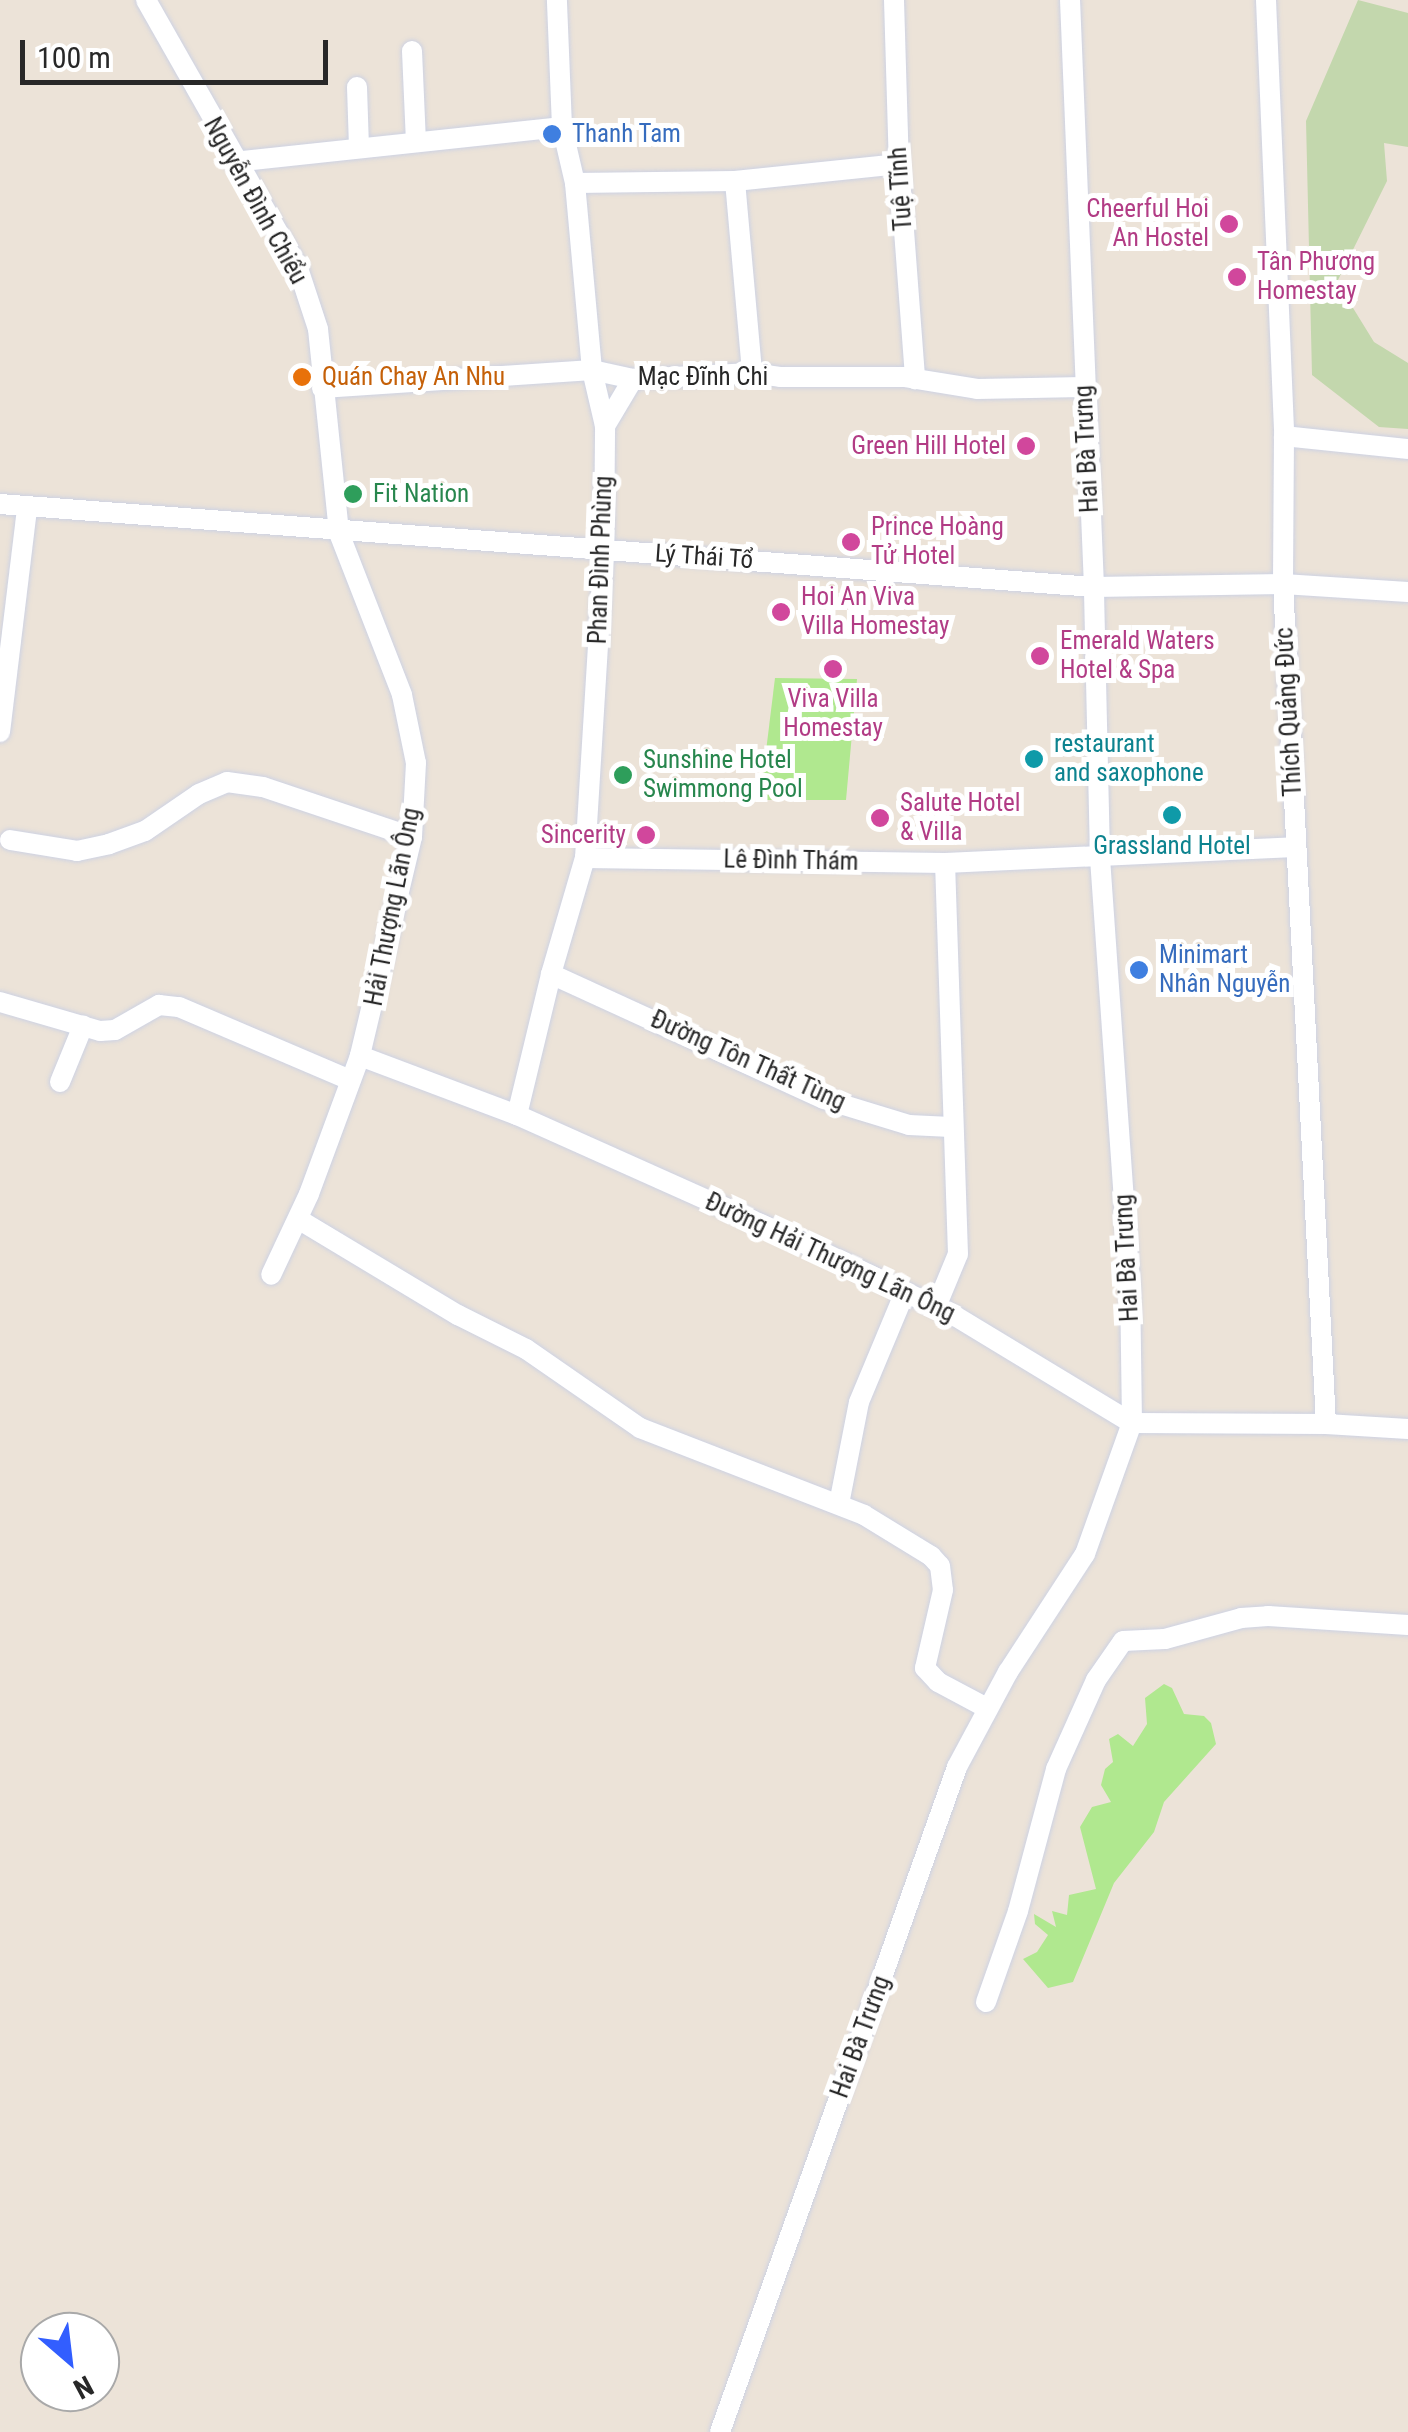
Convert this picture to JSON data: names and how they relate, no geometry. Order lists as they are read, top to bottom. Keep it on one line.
{"streets":{"street":["Tuệ Tĩnh","Nguyễn Đình Chiểu","Mạc Đĩnh Chi","Hai Bà Trưng","Lý Thái Tổ","Phan Đình Phùng","Thích Quảng Đức","Lê Đình Thám","Hải Thượng Lãn Ông","Đường Tôn Thất Tùng","Đường Hải Thượng Lãn Ông"]},"crossings":[["Tuệ Tĩnh","Mạc Đĩnh Chi"],["Nguyễn Đình Chiểu","Mạc Đĩnh Chi"],["Nguyễn Đình Chiểu","Lý Thái Tổ"],["Nguyễn Đình Chiểu","Hải Thượng Lãn Ông"],["Mạc Đĩnh Chi","Hai Bà Trưng"],["Mạc Đĩnh Chi","Phan Đình Phùng"],["Hai Bà Trưng","Lý Thái Tổ"],["Hai Bà Trưng","Lê Đình Thám"],["Hai Bà Trưng","Đường Hải Thượng Lãn Ông"],["Lý Thái Tổ","Phan Đình Phùng"],["Lý Thái Tổ","Thích Quảng Đức"],["Lý Thái Tổ","Hải Thượng Lãn Ông"],["Phan Đình Phùng","Lê Đình Thám"],["Phan Đình Phùng","Đường Tôn Thất Tùng"],["Phan Đình Phùng","Đường Hải Thượng Lãn Ông"],["Thích Quảng Đức","Lê Đình Thám"],["Hải Thượng Lãn Ông","Đường Hải Thượng Lãn Ông"]],"places":["Thanh Tam","Cheerful Hoi An Hostel","Tân Phương Homestay","Quán Chay An Nhu","Green Hill Hotel","Fit Nation","Prince Hoàng Tử Hotel","Hoi An Viva Villa Homestay","Emerald Waters Hotel & Spa","Viva Villa Homestay","restaurant and saxophone","Sunshine Hotel Swimmong Pool","Grassland Hotel","Salute Hotel & Villa","Sincerity","Minimart Nhân Nguyễn"],"scale_bar":"100 m","north":"bottom right"}
